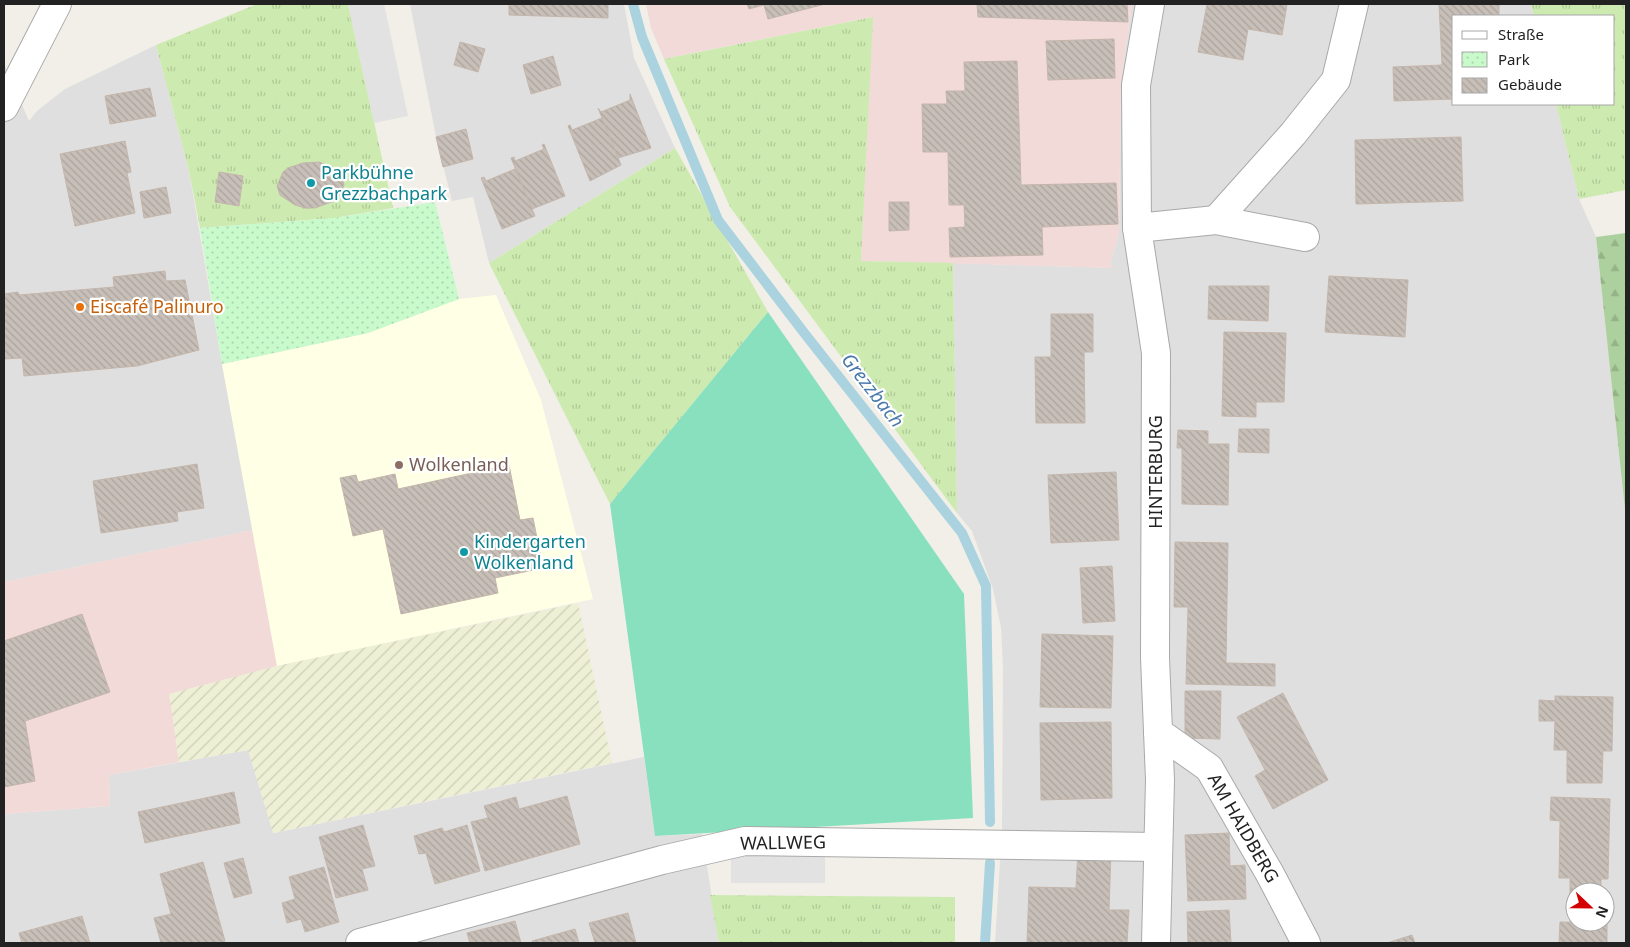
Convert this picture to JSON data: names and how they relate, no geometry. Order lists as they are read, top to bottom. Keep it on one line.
{"streets":{"street":["HINTERBURG","AM HAIDBERG","WALLWEG"]},"crossings":[["HINTERBURG","AM HAIDBERG"],["HINTERBURG","WALLWEG"]],"water":["Grezzbach"],"places":["Parkbühne Grezzbachpark","Eiscafé Palinuro","Wolkenland","Kindergarten Wolkenland"],"legend":["Straße","Park","Gebäude"],"north":"right"}
